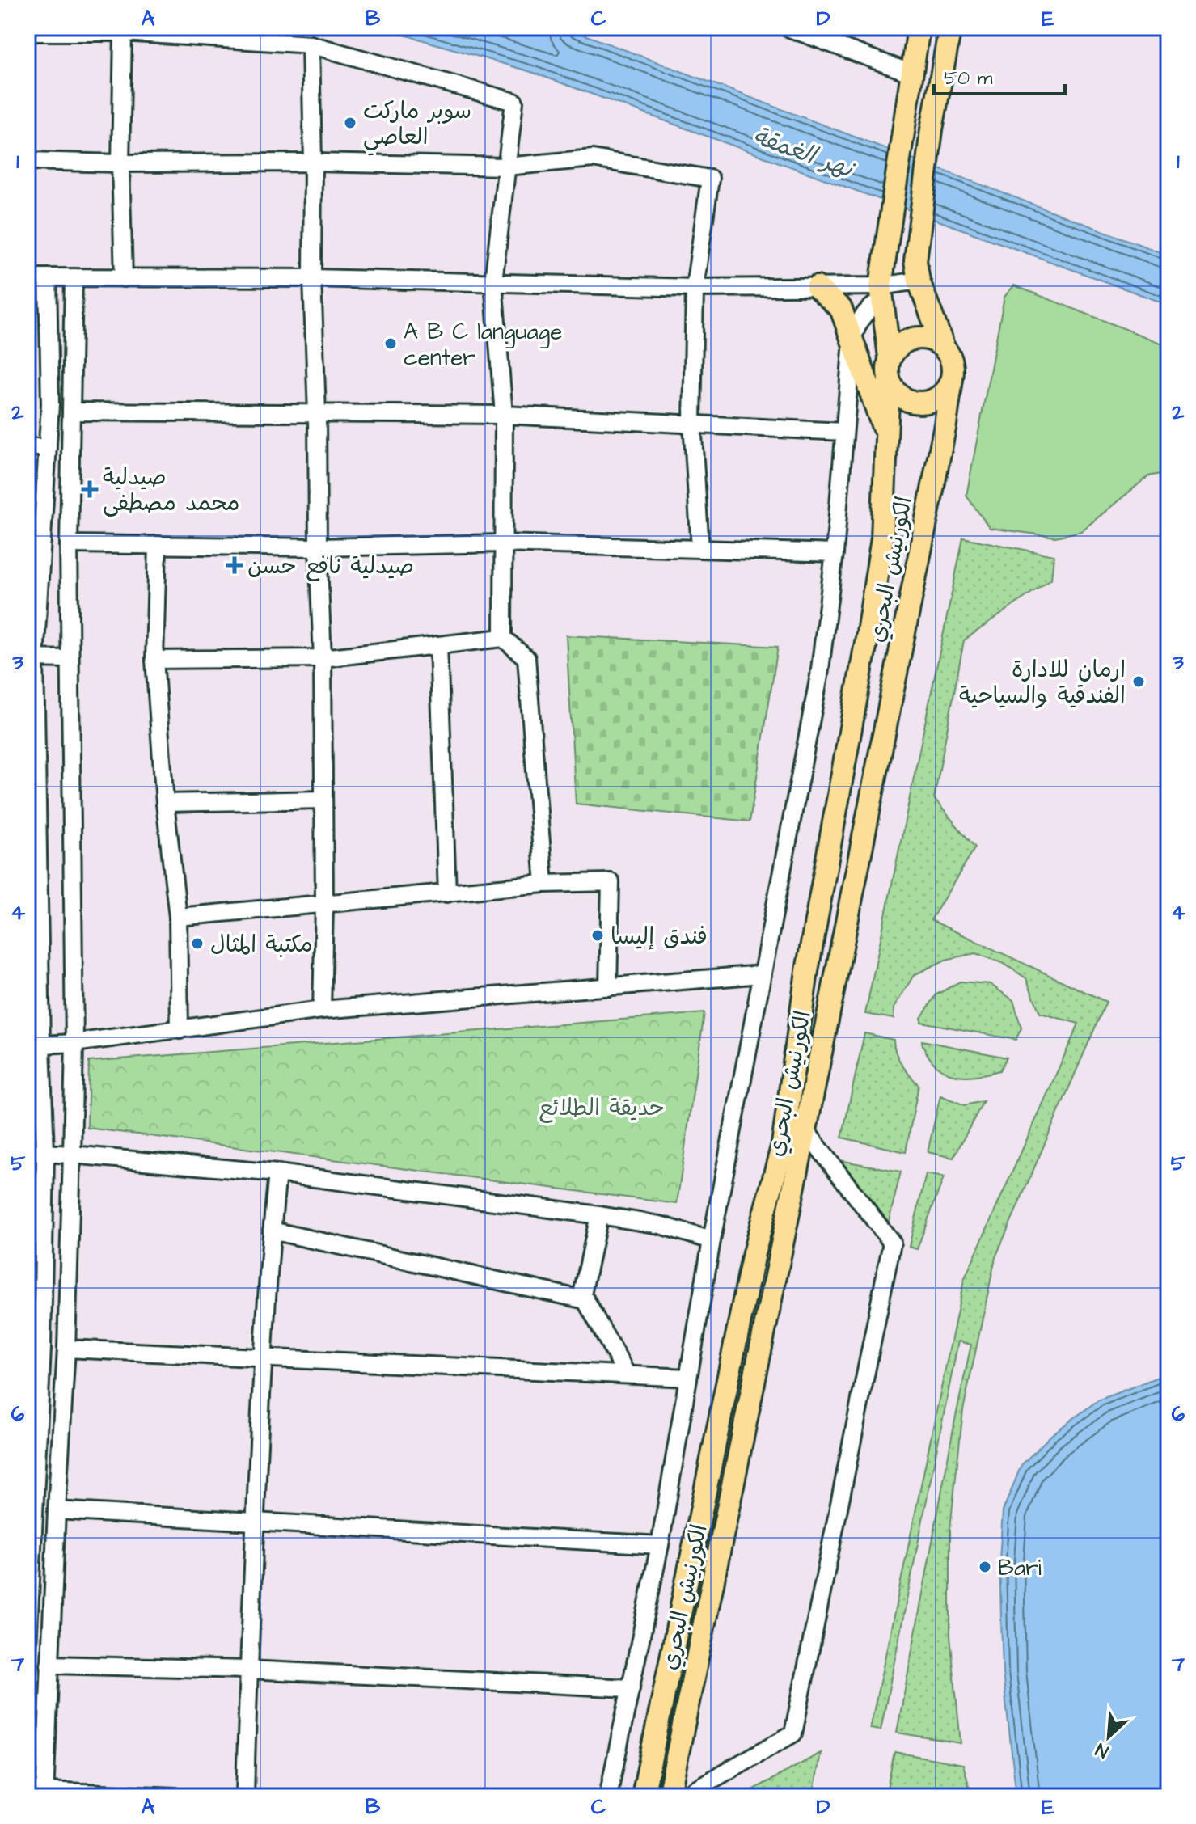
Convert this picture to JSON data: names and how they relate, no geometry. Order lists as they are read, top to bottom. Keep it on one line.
{"streets":{"main road":["الكورنيش البحري"]},"water":["نهر الغمقة"],"parks":["حديقة الطلائع"],"places":{"other":["سوبر ماركت العاصي","A B C language center","ارمان للادارة الفندقية والسياحية","فندق إليسا","مكتبة المثال","Bari"],"health":["صيدلية محمد مصطفى","صيدلية نافع حسن"]},"scale_bar":"50 m","north":"bottom left","grid":{"columns":["A","B","C","D","E"],"rows":["1","2","3","4","5","6","7"]}}
